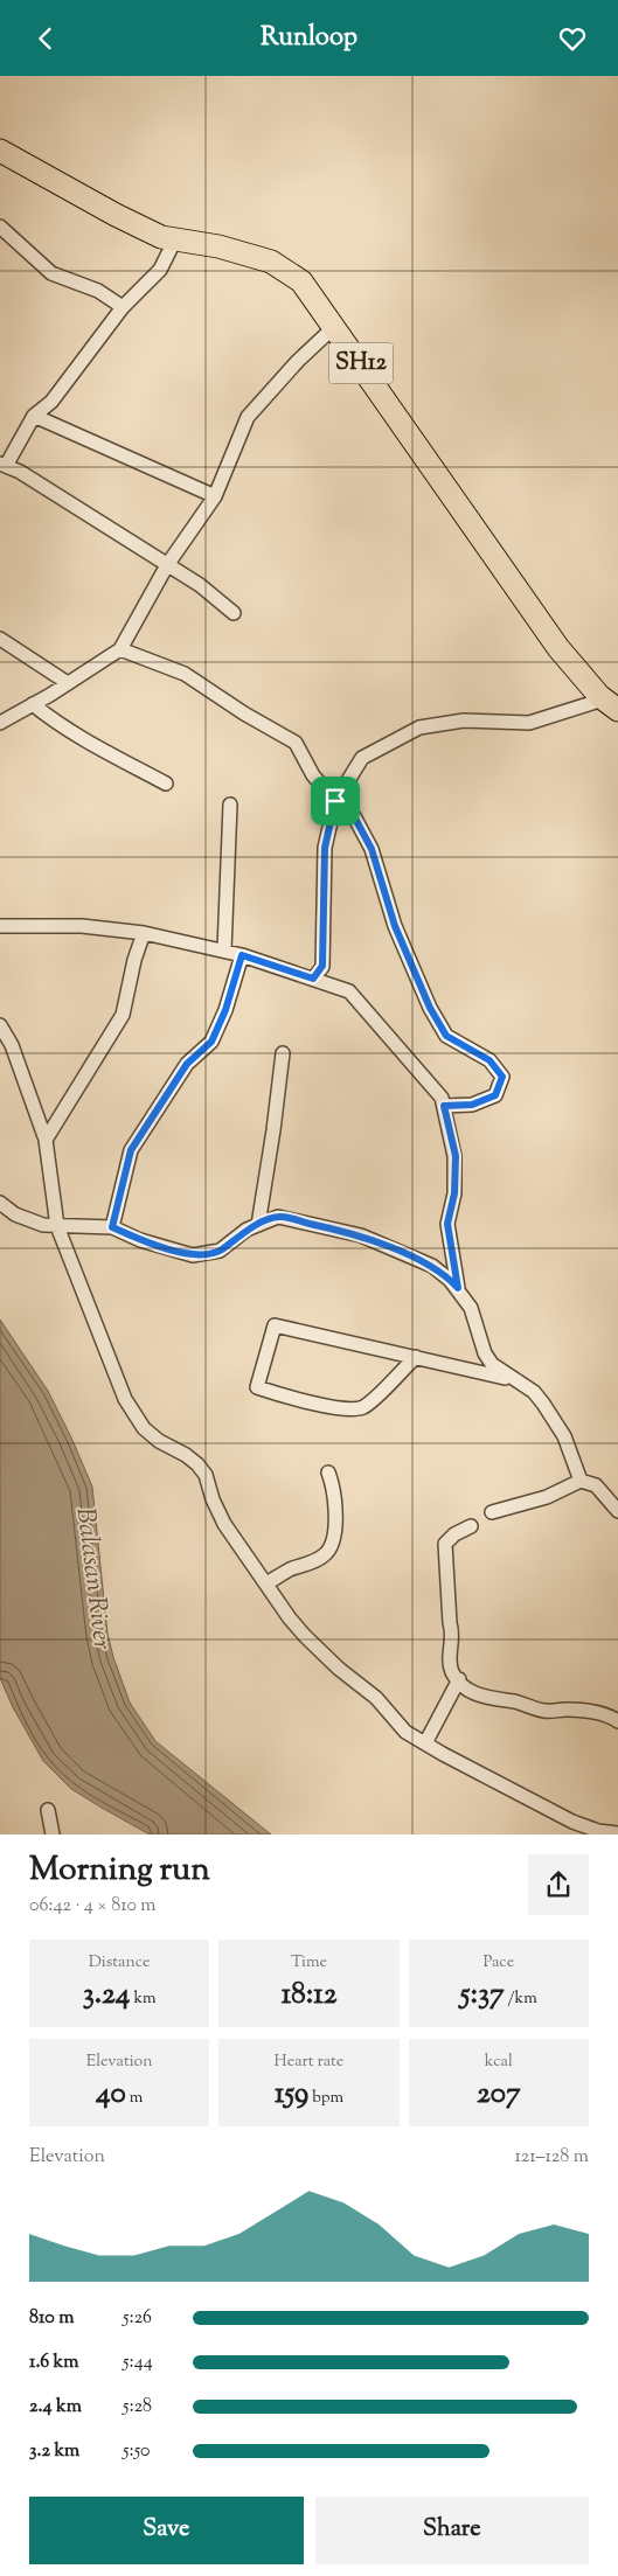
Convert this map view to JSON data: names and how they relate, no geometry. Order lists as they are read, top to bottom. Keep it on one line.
{"streets":{"main road":["SH12"]},"water":["Balasan River"],"page":{"header":"Runloop","heading":["Morning run","06:42 · 4 × 810 m"],"stats":[["Distance","3.24 km"],["Time","18:12"],["Pace","5:37 /km"],["Elevation","40 m"],["Heart rate","159 bpm"],["kcal","207"]],"chart":["Elevation","121–128 m"],"list":[{"name":"810 m","note":"5:26"},{"name":"1.6 km","note":"5:44"},{"name":"2.4 km","note":"5:28"},{"name":"3.2 km","note":"5:50"}],"buttons":["Save","Share"]}}
